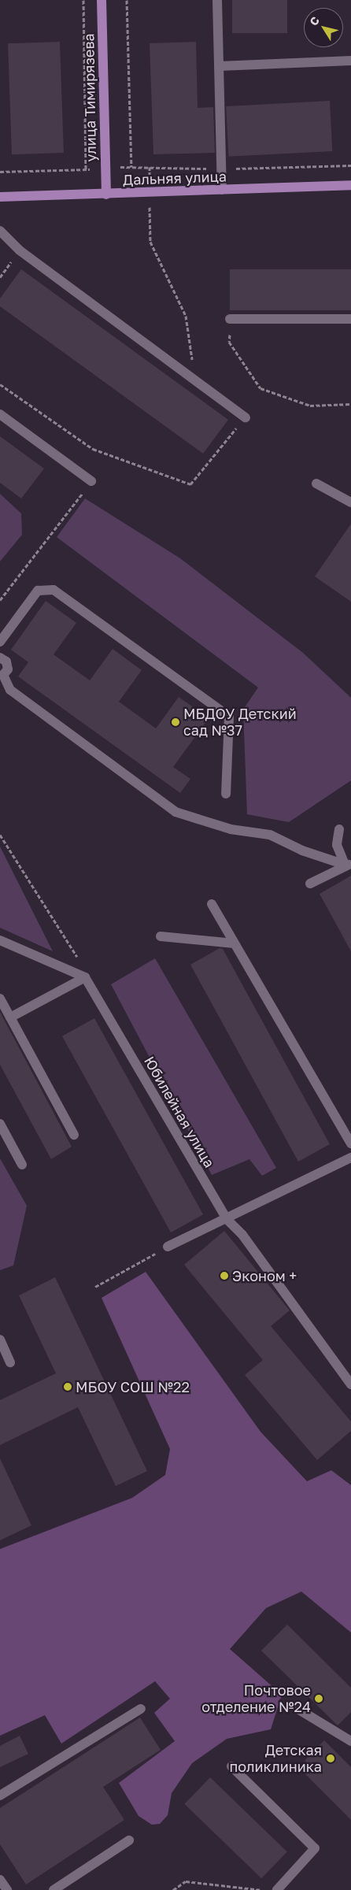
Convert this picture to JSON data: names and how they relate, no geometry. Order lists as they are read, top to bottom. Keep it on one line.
{"streets":{"main road":["улица Тимирязева","Дальняя улица"],"street":["Юбилейная улица"]},"crossings":[["улица Тимирязева","Дальняя улица"]],"places":["МБДОУ Детский сад №37","Эконом +","МБОУ СОШ №22","Почтовое отделение №24","Детская поликлиника"],"north":"top left"}
